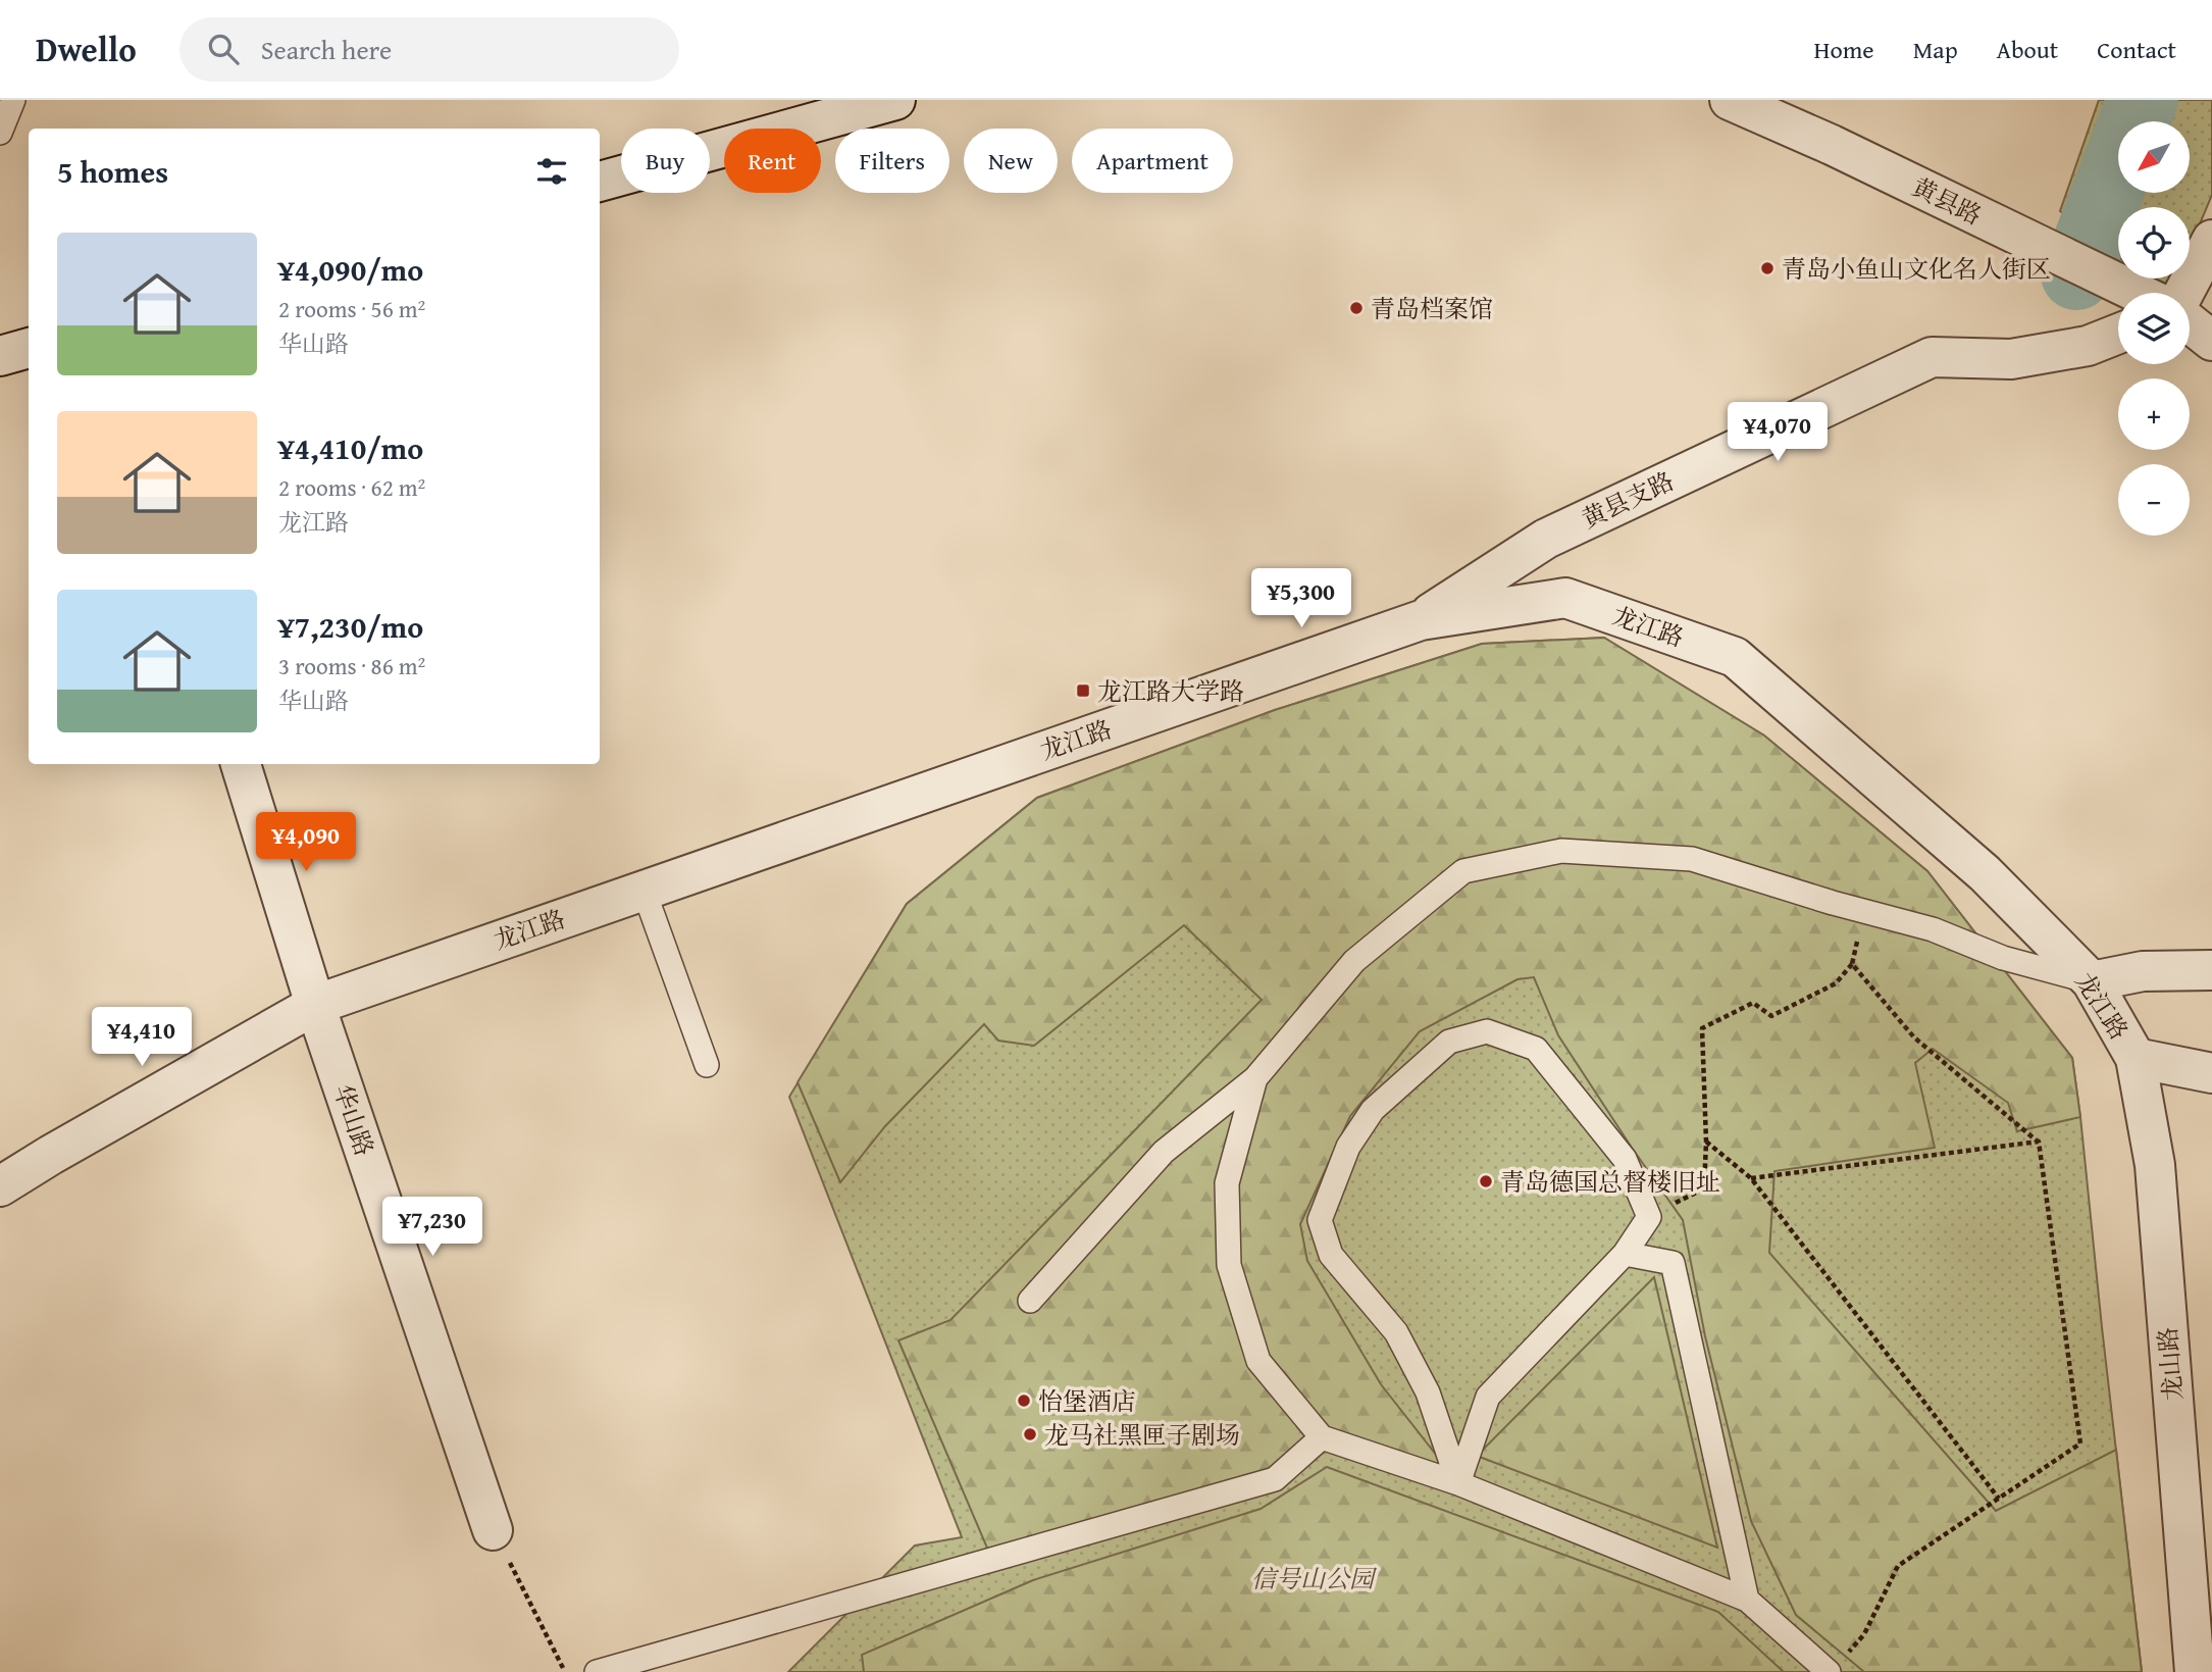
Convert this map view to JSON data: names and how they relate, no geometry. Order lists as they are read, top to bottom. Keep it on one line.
{"streets":{"street":["黄县路","黄县支路","龙江路","华山路","龙山路"]},"crossings":[["黄县支路","龙江路"],["龙江路","华山路"],["龙江路","龙山路"]],"parks":["信号山公园"],"places":{"other":["青岛小鱼山文化名人街区","青岛档案馆","青岛德国总督楼旧址","怡堡酒店","龙马社黑匣子剧场"],"transit":["龙江路大学路"]},"north":"bottom left","page":{"header":"Dwello","search":"Search here","nav":["Home","Map","About","Contact"],"map_buttons":["+","−"],"chip":["Buy","Rent","Filters","New","Apartment"],"heading":"5 homes","list":[{"name":"¥4,090/mo","note":"2 rooms · 56 m² · 华山路"},{"name":"¥4,410/mo","note":"2 rooms · 62 m² · 龙江路"},{"name":"¥7,230/mo","note":"3 rooms · 86 m² · 华山路"}],"price":["¥4,070","¥5,300","¥4,090","¥4,410","¥7,230"]}}
